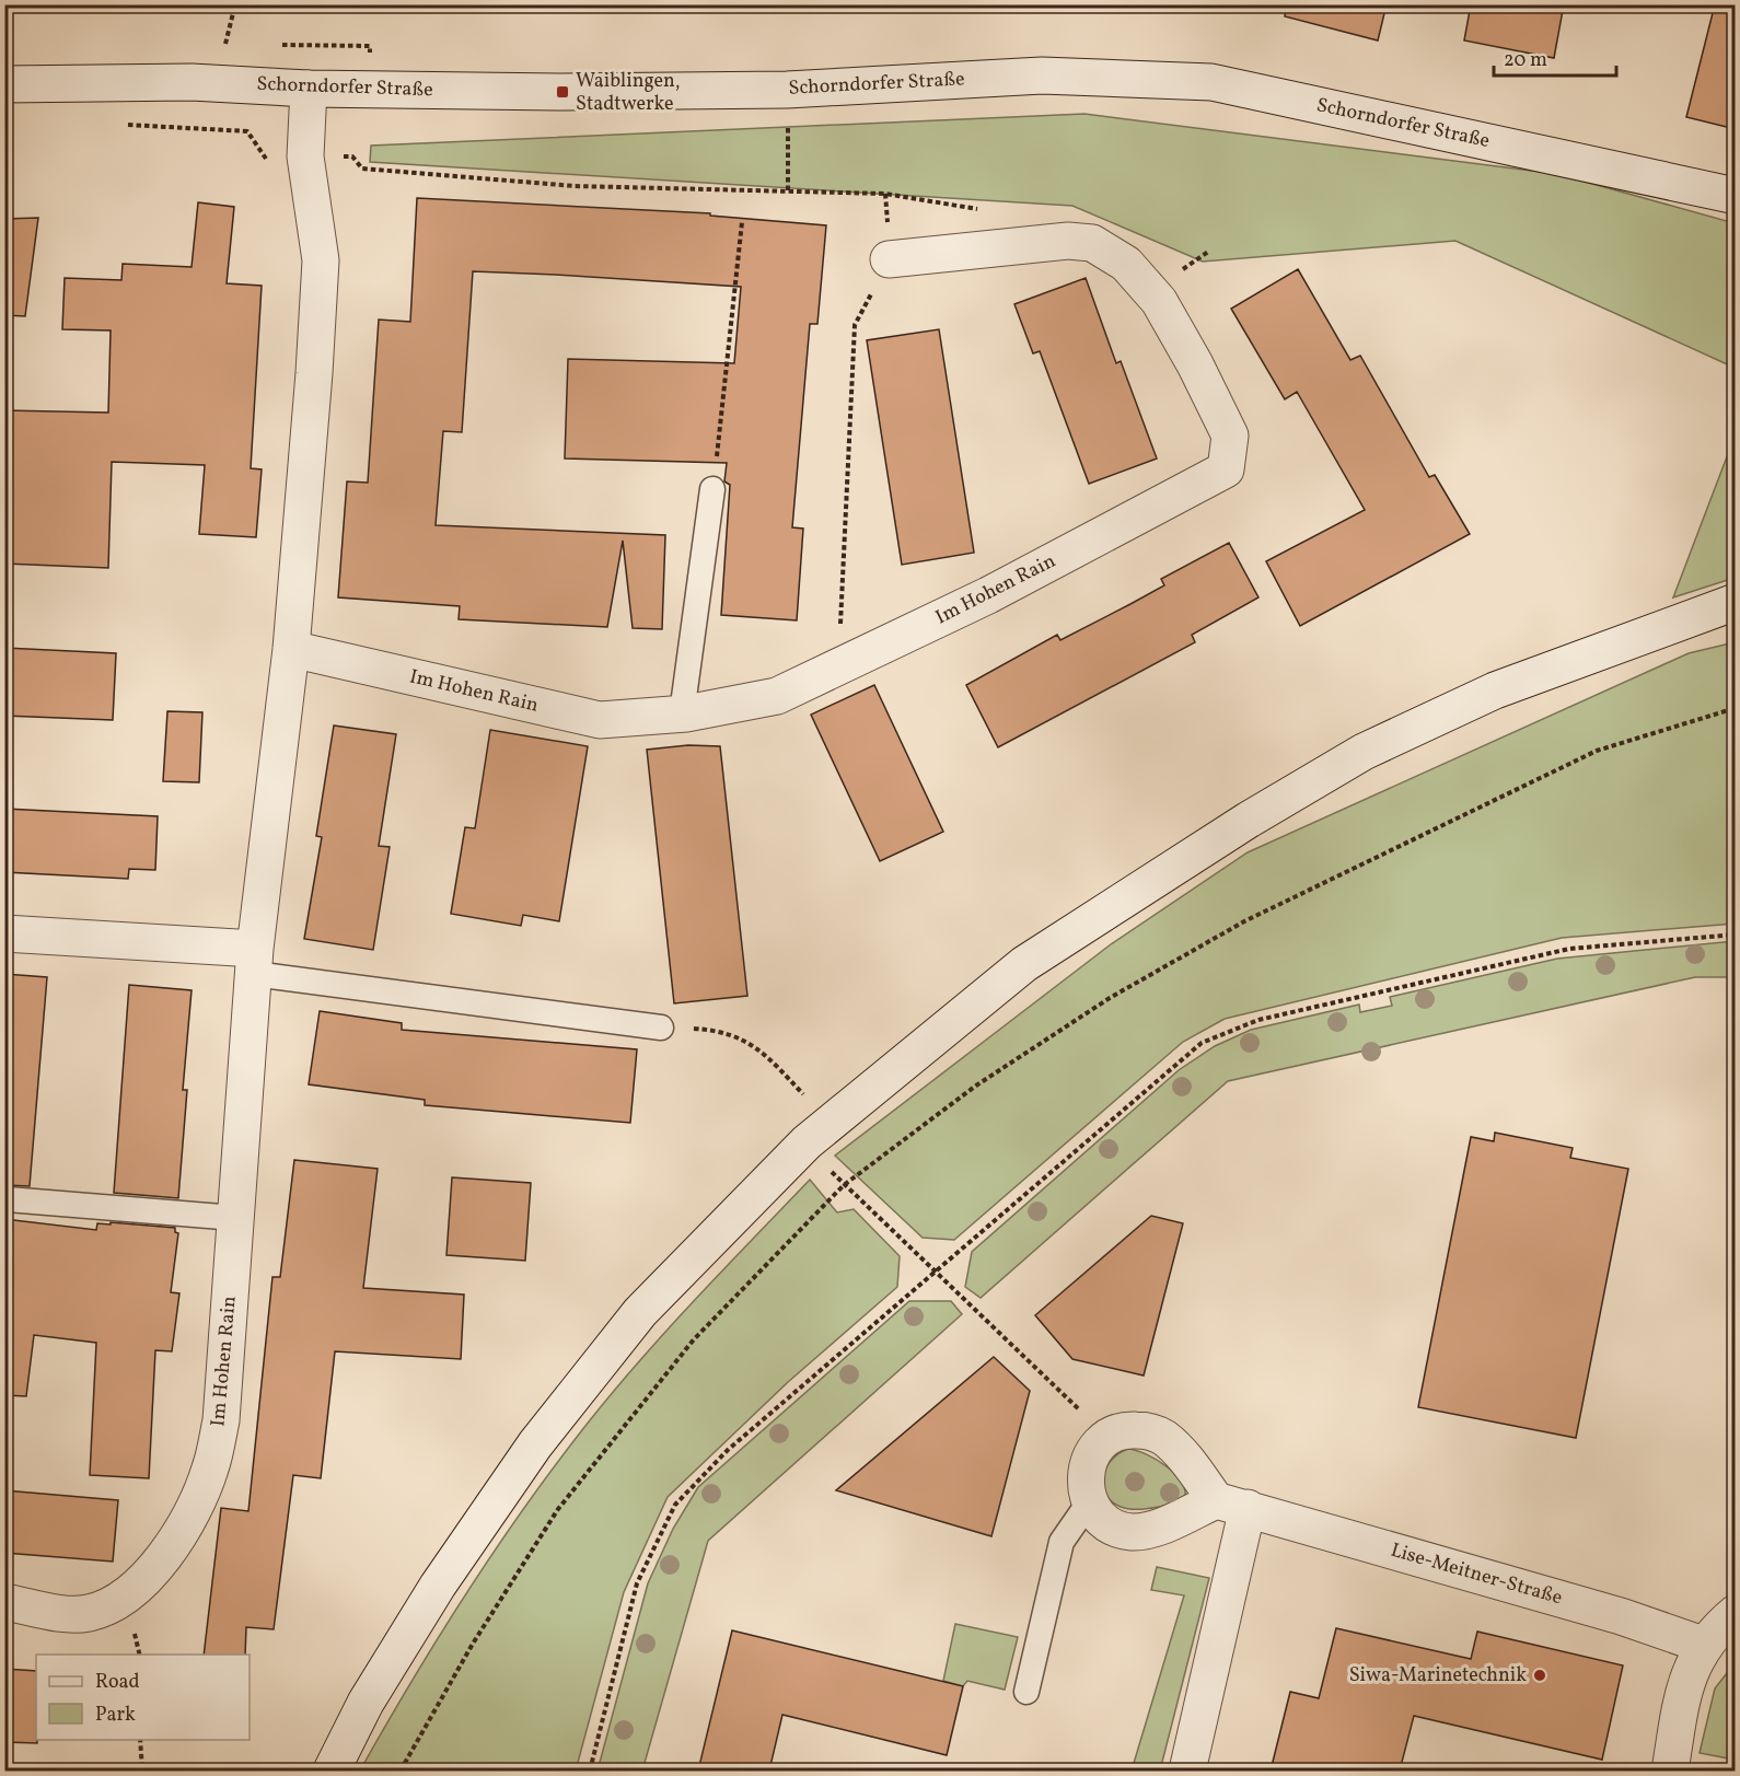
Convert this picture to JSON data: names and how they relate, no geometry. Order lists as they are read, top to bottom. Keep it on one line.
{"streets":{"street":["Schorndorfer Straße","Im Hohen Rain","Lise-Meitner-Straße"]},"crossings":[["Schorndorfer Straße","Im Hohen Rain"]],"places":{"transit":["Waiblingen, Stadtwerke"],"other":["Siwa-Marinetechnik"]},"legend":["Road","Park"],"scale_bar":"20 m"}
